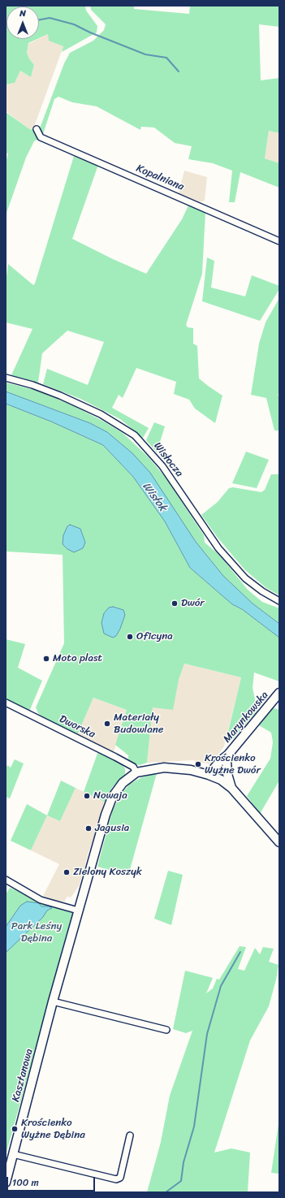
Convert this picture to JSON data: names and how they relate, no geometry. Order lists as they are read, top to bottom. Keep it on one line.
{"streets":{"street":["Kopalniana","Wisłocza","Marynkowska","Dworska","Kasztanowa"]},"crossings":[["Dworska","Kasztanowa"]],"water":["Wisłok"],"parks":["Park Leśny Dębina"],"places":["Dwór","Oficyna","Moto plast","Materiały Budowlane","Krościenko Wyżne Dwór","Nowaja","Jagusia","Zielony Koszyk","Krościenko Wyżne Dębina"],"scale_bar":"100 m","north":"top"}
